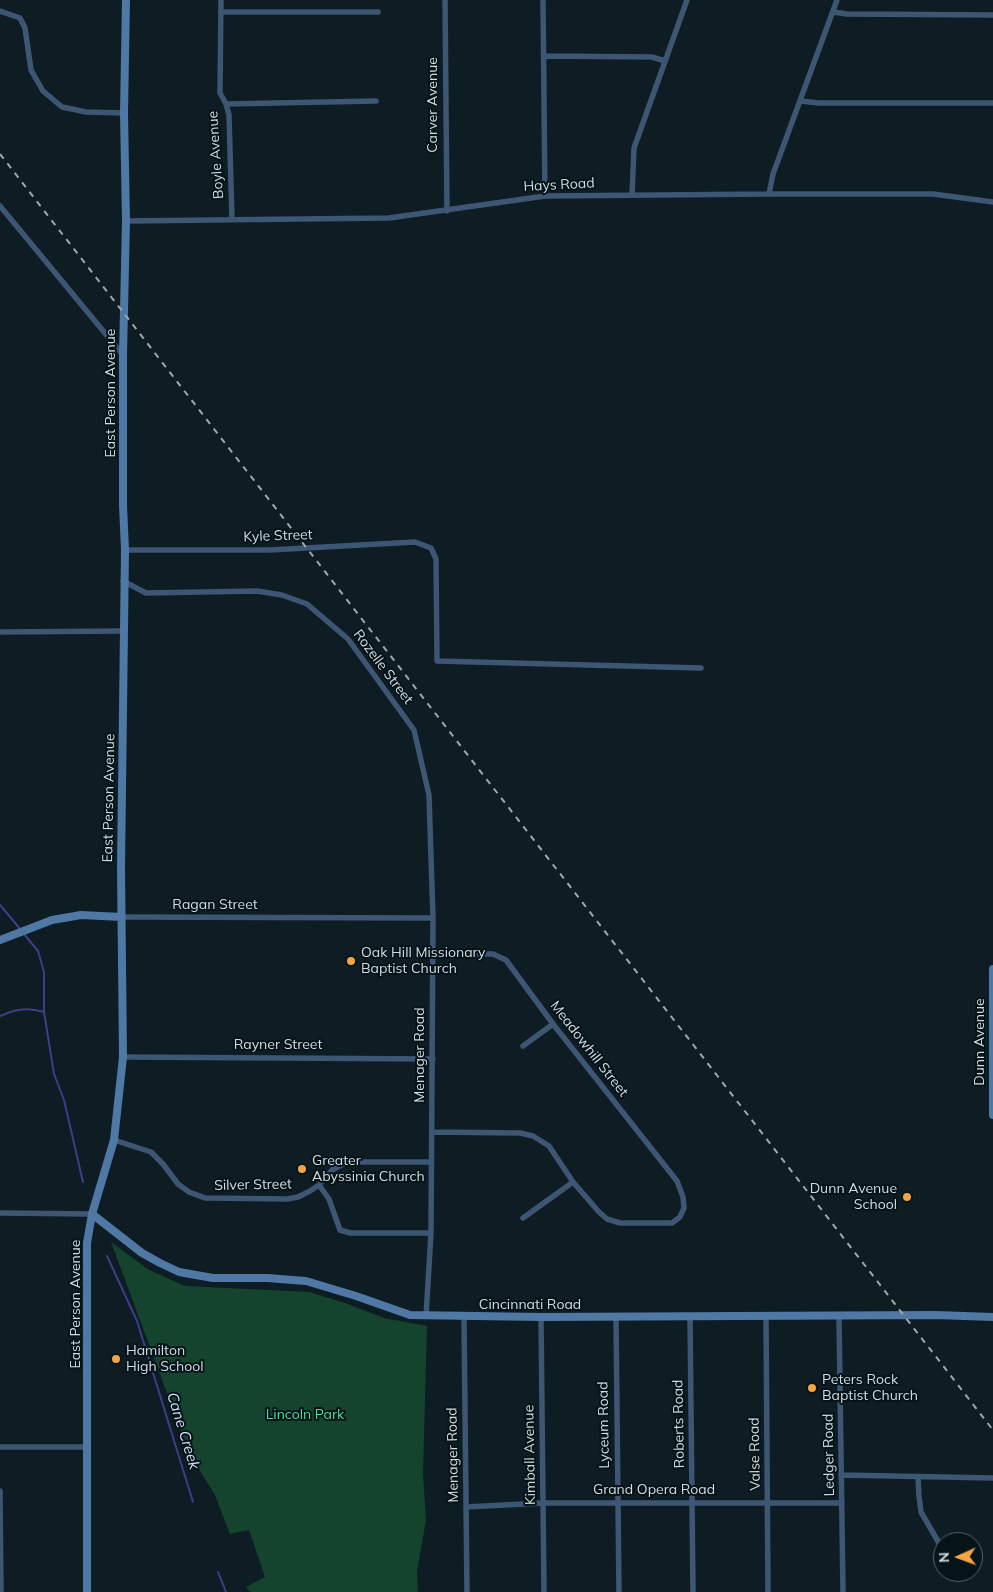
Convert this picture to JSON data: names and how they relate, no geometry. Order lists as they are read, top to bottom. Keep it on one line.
{"streets":{"main road":["East Person Avenue","Ragan Street","Dunn Avenue","Cincinnati Road"],"street":["Carver Avenue","Boyle Avenue","Hays Road","Kyle Street","Rozelle Street","Rayner Street","Meadowhill Street","Menager Road","Silver Street","Roberts Road","Lyceum Road","Valse Road","Kimball Avenue","Ledger Road","Grand Opera Road"]},"crossings":[["Carver Avenue","Hays Road"],["Boyle Avenue","Hays Road"],["Hays Road","East Person Avenue"],["East Person Avenue","Kyle Street"],["East Person Avenue","Rozelle Street"],["East Person Avenue","Ragan Street"],["East Person Avenue","Rayner Street"],["East Person Avenue","Silver Street"],["East Person Avenue","Cincinnati Road"],["Rozelle Street","Menager Road"],["Ragan Street","Menager Road"],["Rayner Street","Menager Road"],["Meadowhill Street","Menager Road"],["Menager Road","Silver Street"],["Menager Road","Cincinnati Road"],["Menager Road","Grand Opera Road"],["Cincinnati Road","Roberts Road"],["Cincinnati Road","Lyceum Road"],["Cincinnati Road","Valse Road"],["Cincinnati Road","Kimball Avenue"],["Cincinnati Road","Ledger Road"],["Roberts Road","Grand Opera Road"],["Lyceum Road","Grand Opera Road"],["Valse Road","Grand Opera Road"],["Kimball Avenue","Grand Opera Road"],["Ledger Road","Grand Opera Road"]],"water":["Cane Creek"],"parks":["Lincoln Park"],"places":["Oak Hill Missionary Baptist Church","Greater Abyssinia Church","Dunn Avenue School","Hamilton High School","Peters Rock Baptist Church"],"north":"left"}
